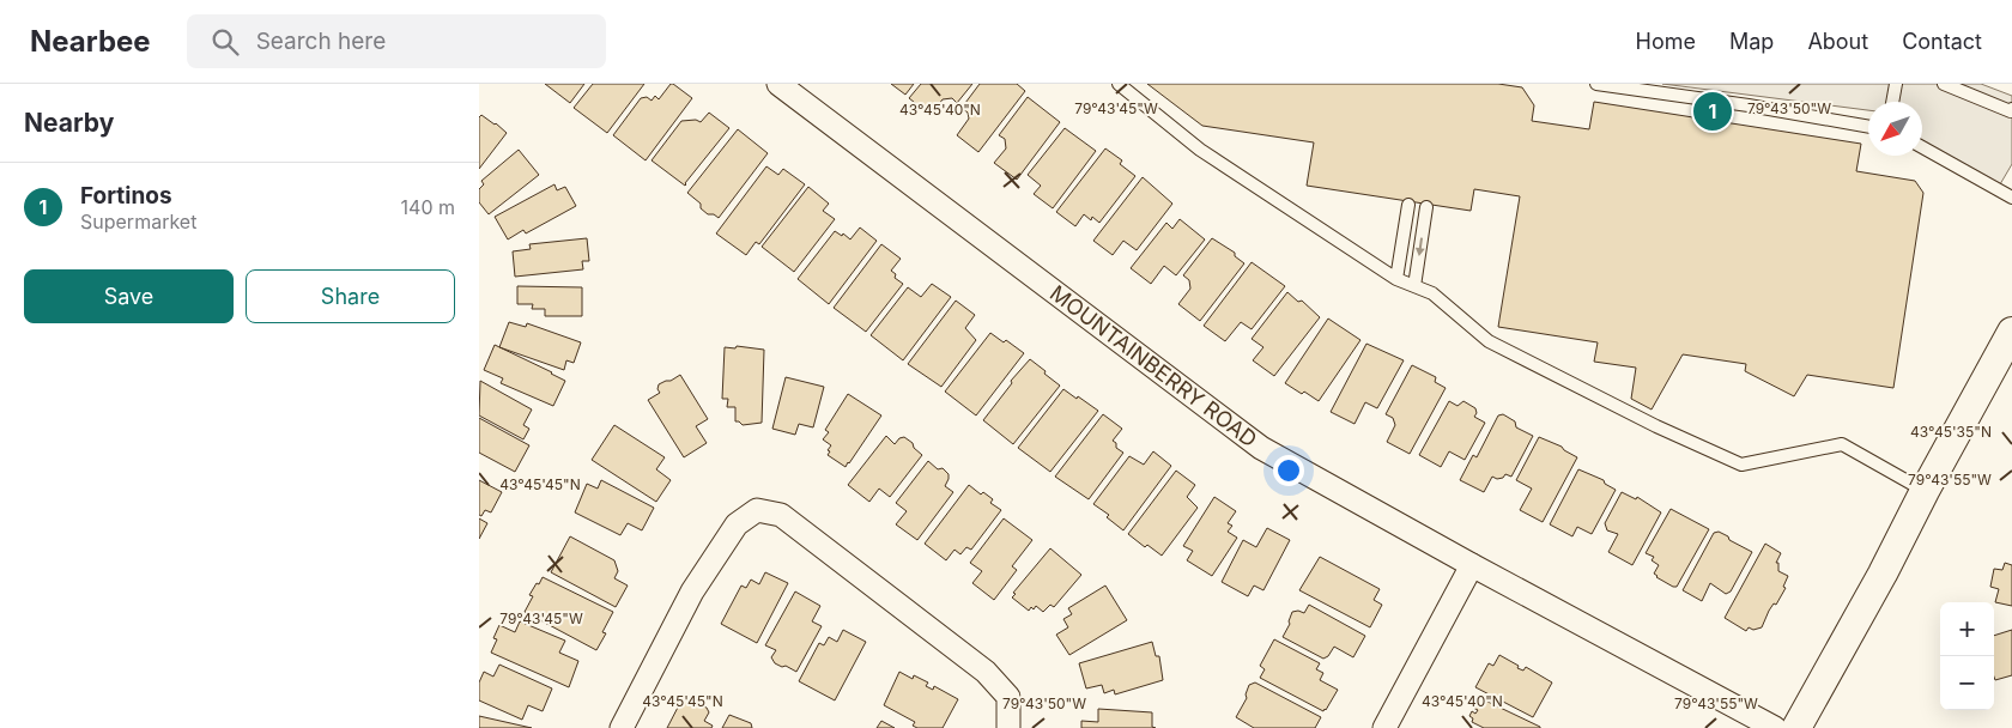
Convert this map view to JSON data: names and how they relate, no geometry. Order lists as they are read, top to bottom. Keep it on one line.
{"streets":{"street":["MOUNTAINBERRY ROAD"]},"north":"bottom left","page":{"header":"Nearbee","search":"Search here","nav":["Home","Map","About","Contact"],"heading":"Nearby","pins":"1","list":[{"mark":"1","name":"Fortinos","note":"Supermarket","value":"140 m"}],"buttons":["Save","Share"],"map_buttons":["+","−"]},"coordinates":["79°43'45\"W","79°43'50\"W","43°45'40\"N","43°45'35\"N","79°43'55\"W","43°45'45\"N"]}
